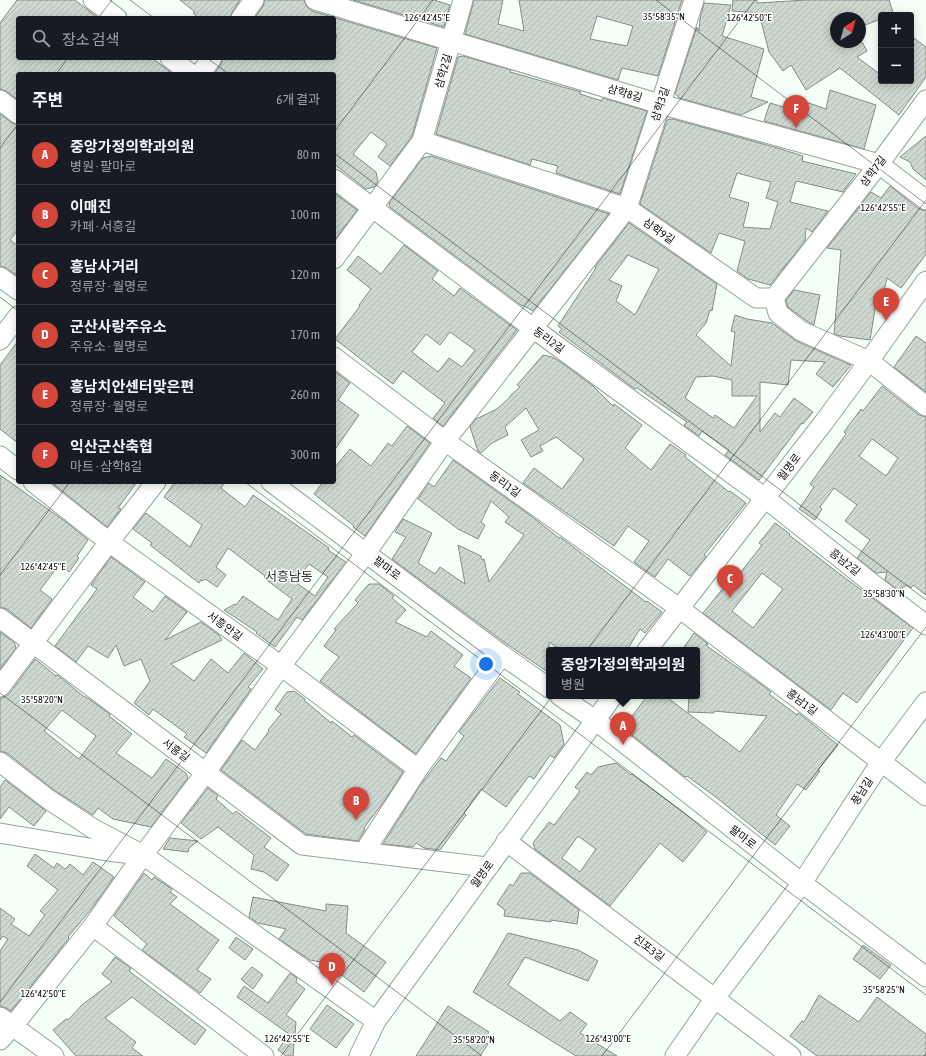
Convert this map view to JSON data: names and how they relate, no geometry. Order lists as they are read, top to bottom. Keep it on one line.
{"streets":{"street":["삼학2길","삼학8길","삼학3길","삼학7길","삼학9길","동리2길","월명로","동리1길","흥남2길","팔마로","서흥안길","흥남1길","서흥길","풍남길","진포3길"]},"crossings":[["삼학2길","삼학8길"],["삼학2길","삼학9길"],["삼학8길","삼학3길"],["삼학8길","삼학7길"],["삼학3길","삼학9길"],["삼학3길","동리2길"],["삼학3길","동리1길"],["삼학3길","팔마로"],["삼학3길","서흥안길"],["삼학3길","서흥길"],["삼학7길","삼학9길"],["동리2길","월명로"],["동리2길","흥남2길"],["월명로","동리1길"],["월명로","흥남2길"],["월명로","팔마로"],["월명로","흥남1길"],["월명로","서흥길"],["월명로","진포3길"],["동리1길","흥남1길"],["팔마로","풍남길"],["흥남1길","풍남길"],["풍남길","진포3길"]],"districts":["서흥남동"],"north":"top right","page":{"map_buttons":["+","−"],"search":"장소 검색","heading":["주변","6개 결과"],"pins":["F","E","C","A","B","D"],"list":[{"mark":"A","name":"중앙가정의학과의원","note":"병원 · 팔마로","value":"80 m"},{"mark":"B","name":"이매진","note":"카페 · 서흥길","value":"100 m"},{"mark":"C","name":"흥남사거리","note":"정류장 · 월명로","value":"120 m"},{"mark":"D","name":"군산사랑주유소","note":"주유소 · 월명로","value":"170 m"},{"mark":"E","name":"흥남치안센터맞은편","note":"정류장 · 월명로","value":"260 m"},{"mark":"F","name":"익산군산축협","note":"마트 · 삼학8길","value":"300 m"}],"popup":["중앙가정의학과의원","병원"]},"coordinates":["35°58'35\"N","126°42'45\"E","126°42'50\"E","126°42'55\"E","35°58'30\"N","126°43'00\"E","35°58'20\"N","35°58'25\"N"]}
